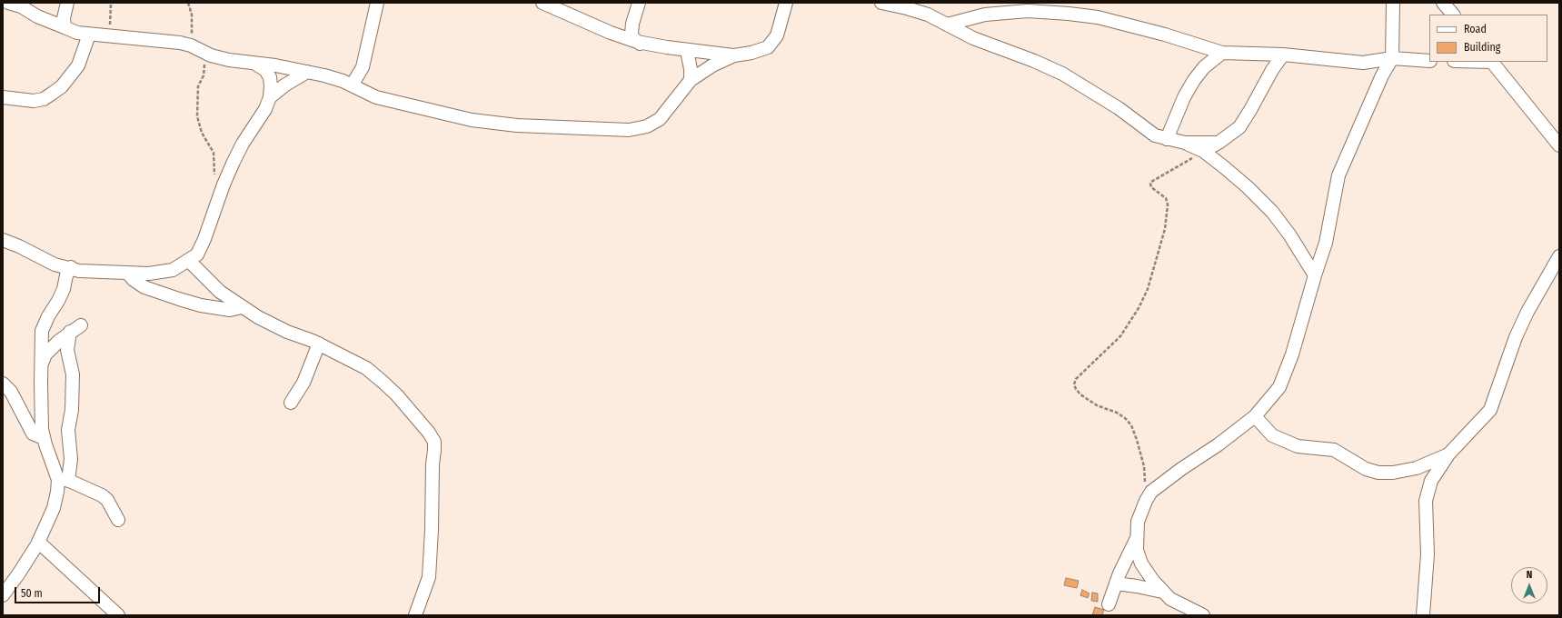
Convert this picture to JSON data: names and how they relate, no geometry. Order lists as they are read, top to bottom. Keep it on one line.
{"legend":["Road","Building"],"scale_bar":"50 m","north":"top"}
